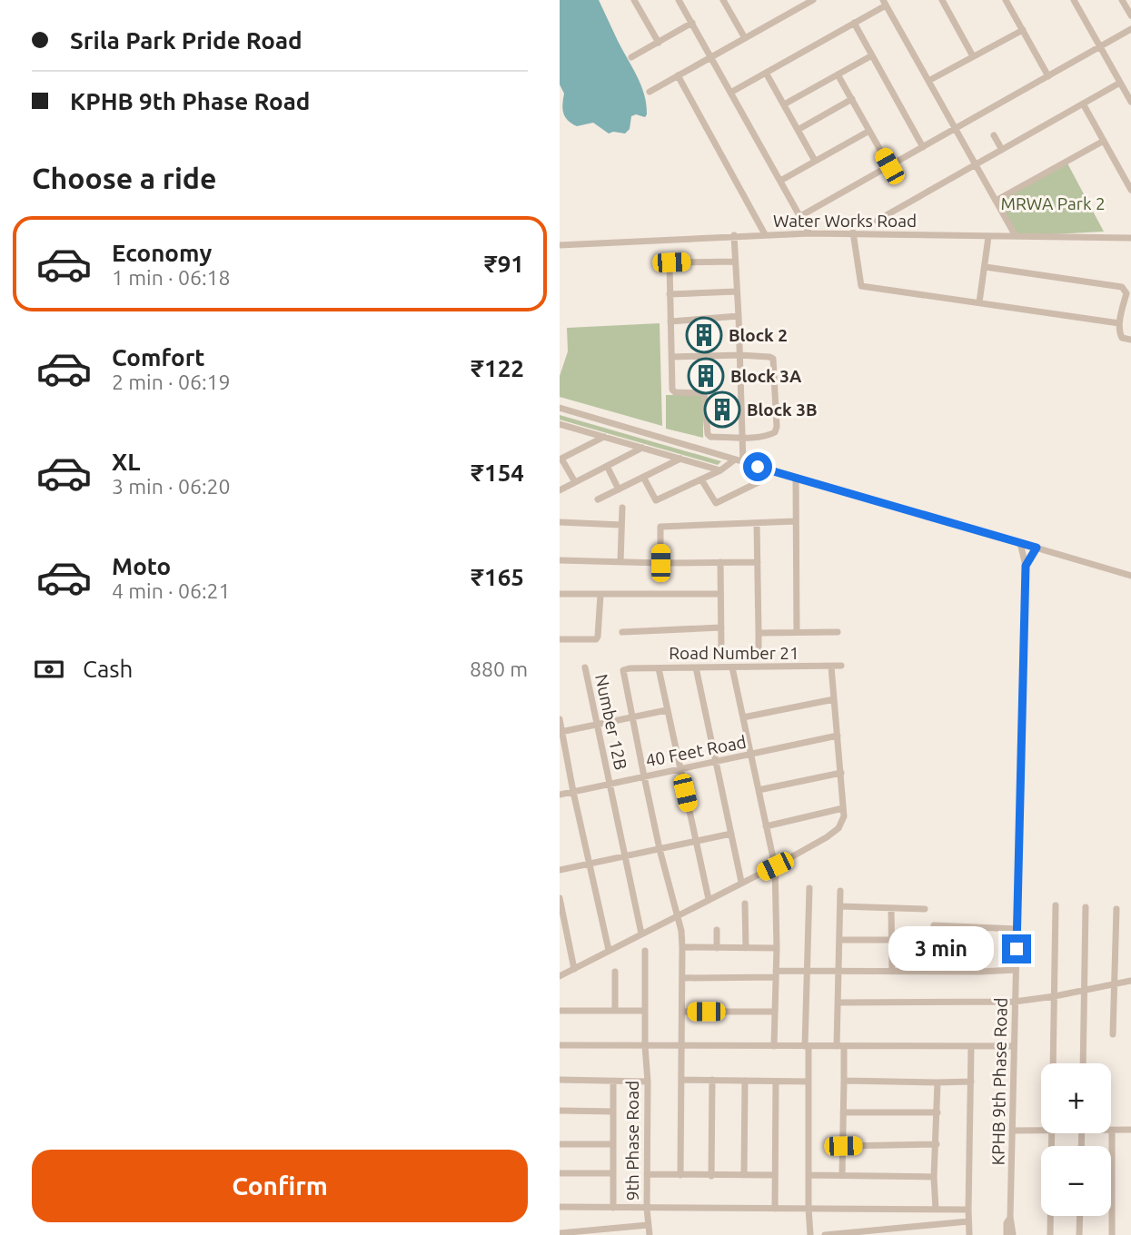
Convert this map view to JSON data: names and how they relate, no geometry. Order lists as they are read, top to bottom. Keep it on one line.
{"streets":{"street":["Water Works Road","Road Number 21","Number 12B","40 Feet Road","KPHB 9th Phase Road","9th Phase Road"]},"crossings":[["Number 12B","40 Feet Road"]],"parks":["MRWA Park 2"],"places":{"building":["Block 2","Block 3A","Block 3B"]},"page":{"banner":["Srila Park Pride Road","KPHB 9th Phase Road"],"heading":"Choose a ride","list":[{"name":"Economy","note":"1 min · 06:18","value":"₹91"},{"name":"Comfort","note":"2 min · 06:19","value":"₹122"},{"name":"XL","note":"3 min · 06:20","value":"₹154"},{"name":"Moto","note":"4 min · 06:21","value":"₹165"}],"pay":["Cash","880 m"],"bubble":"3 min","map_buttons":["+","−"],"buttons":"Confirm"}}
